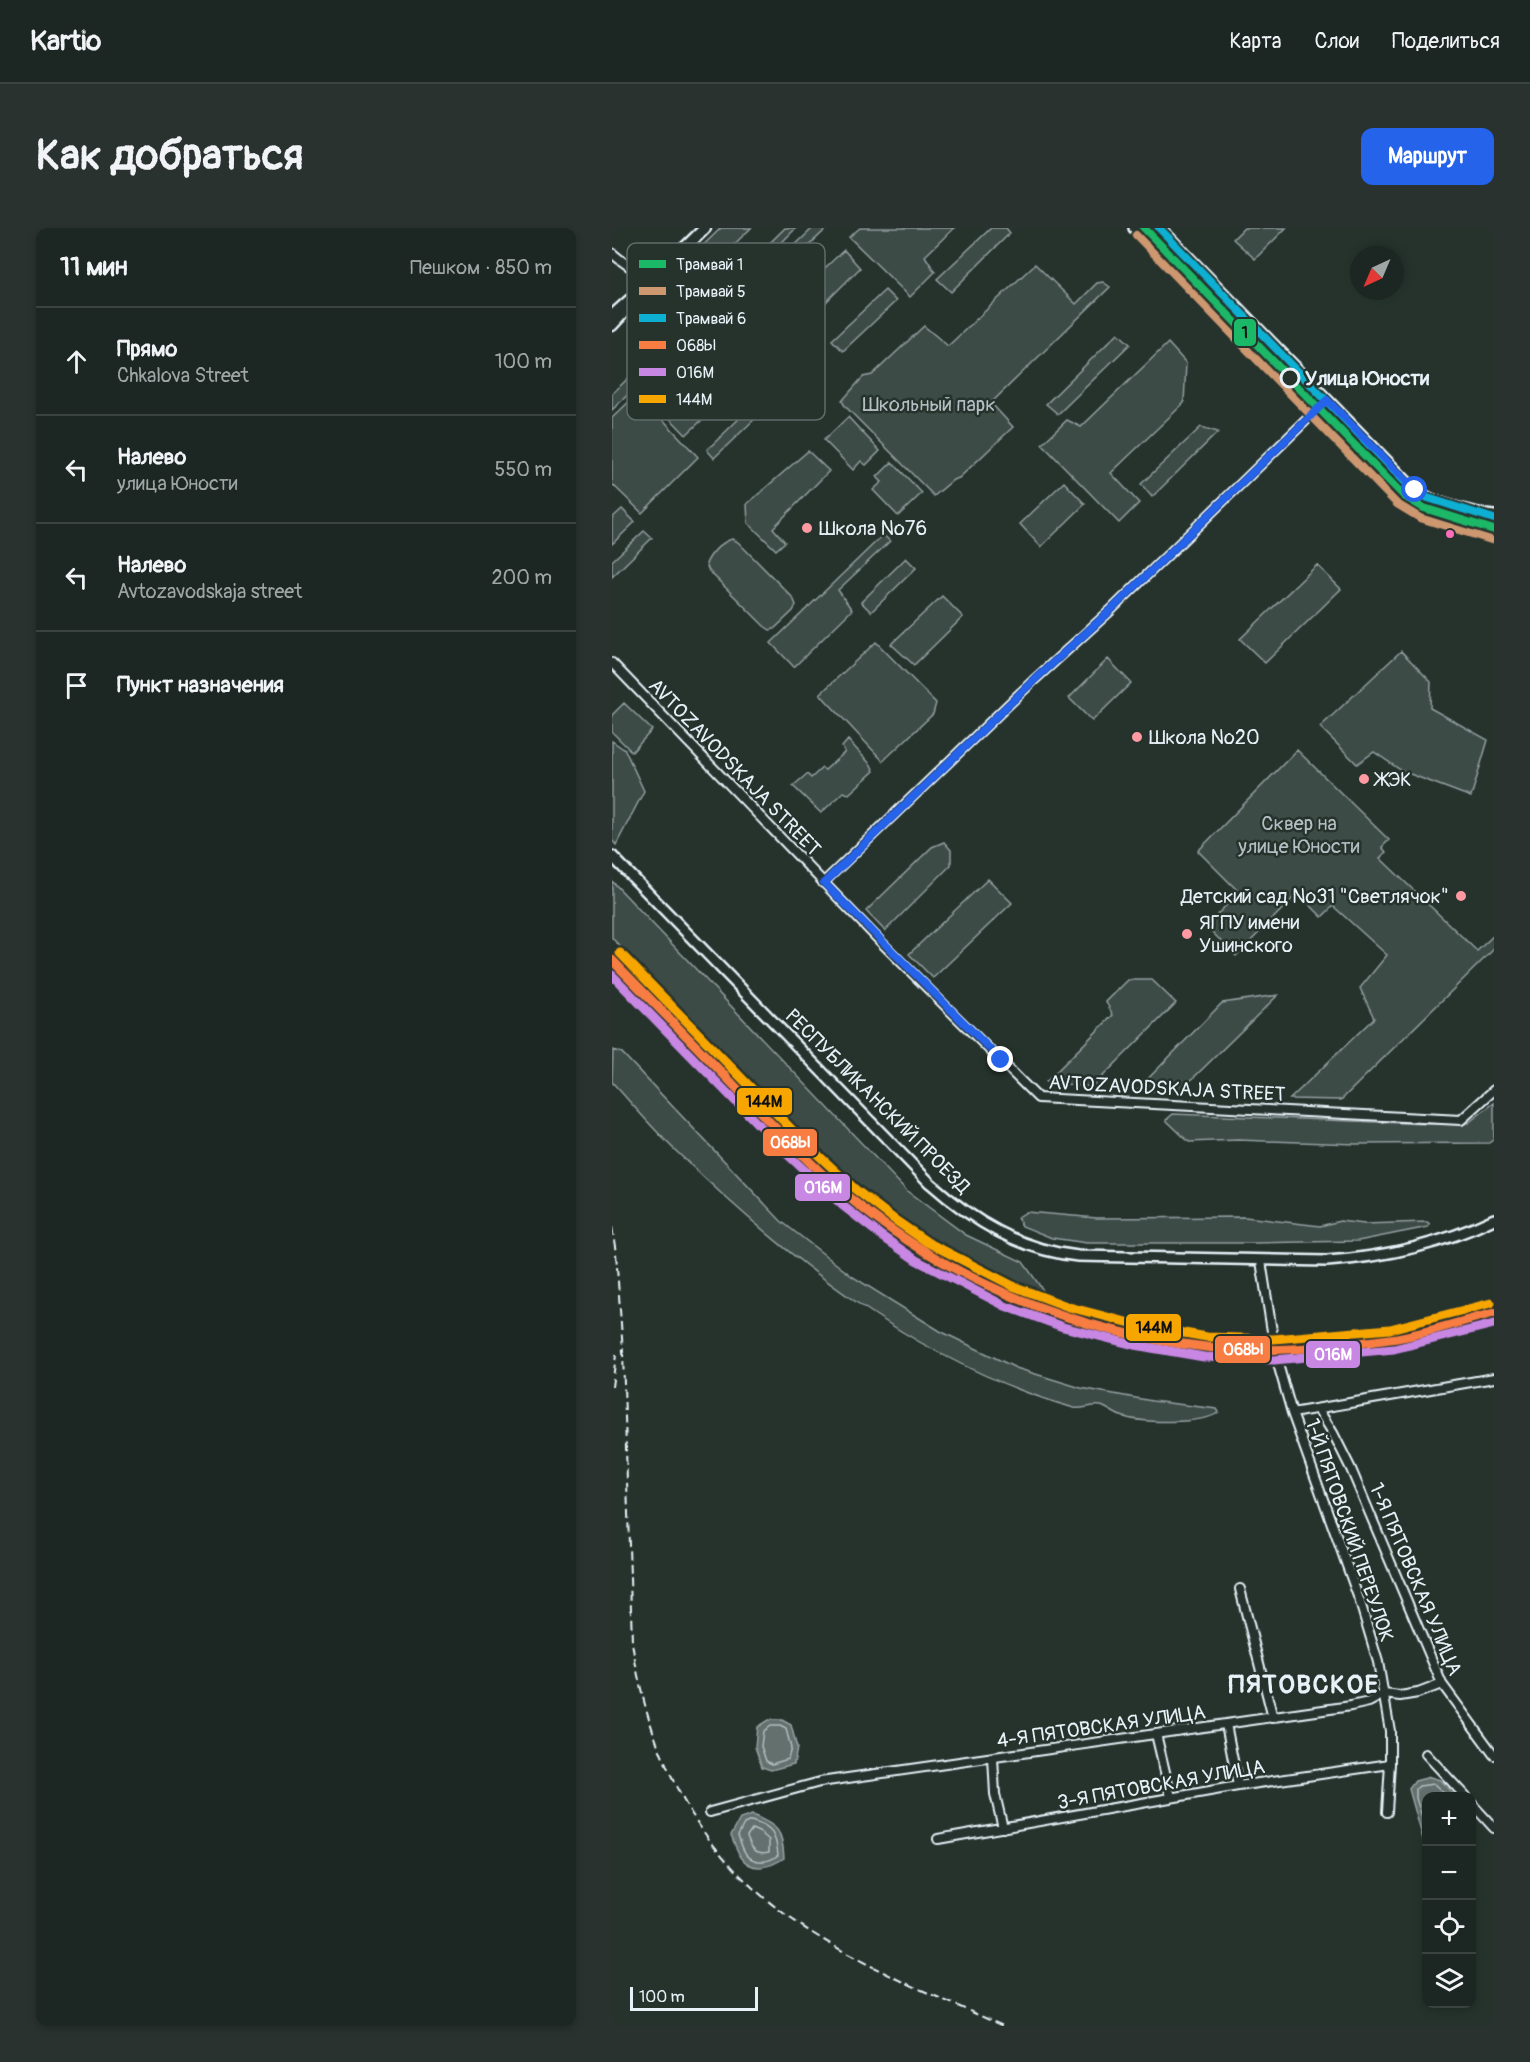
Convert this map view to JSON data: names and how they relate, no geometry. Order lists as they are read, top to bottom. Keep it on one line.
{"streets":{"street":["AVTOZAVODSKAJA STREET","РЕСПУБЛИКАНСКИЙ ПРОЕЗД","1-Й ПЯТОВСКИЙ ПЕРЕУЛОК","1-Я ПЯТОВСКАЯ УЛИЦА","4-Я ПЯТОВСКАЯ УЛИЦА","3-Я ПЯТОВСКАЯ УЛИЦА"]},"crossings":[["РЕСПУБЛИКАНСКИЙ ПРОЕЗД","1-Й ПЯТОВСКИЙ ПЕРЕУЛОК"],["1-Й ПЯТОВСКИЙ ПЕРЕУЛОК","4-Я ПЯТОВСКАЯ УЛИЦА"],["1-Й ПЯТОВСКИЙ ПЕРЕУЛОК","3-Я ПЯТОВСКАЯ УЛИЦА"]],"districts":["ПЯТОВСКОЕ"],"parks":["Школьный парк","Сквер на улице Юности"],"places":["Улица Юности","Школа №76","Школа №20","ЖЭК","Детский сад №31 \"Светлячок\"","ЯГПУ имени Ушинского"],"lines":["tram line 1","tram line 6","tram line 5","transit line 144М","transit line 068Ы","transit line 016М"],"legend":["Трамвай 1","Трамвай 5","Трамвай 6","068Ы","016М","144М"],"scale_bar":"100 m","north":"bottom left","page":{"header":"Kartio","nav":["Карта","Слои","Поделиться"],"buttons":"Маршрут","title":"Как добраться","heading":["11 мин","Пешком · 850 m"],"list":[["Прямо","Chkalova Street","100 m"],["Налево","улица Юности","550 m"],["Налево","Avtozavodskaja street","200 m"],"Пункт назначения"],"map_buttons":["+","−"],"scale":"100 m"}}
